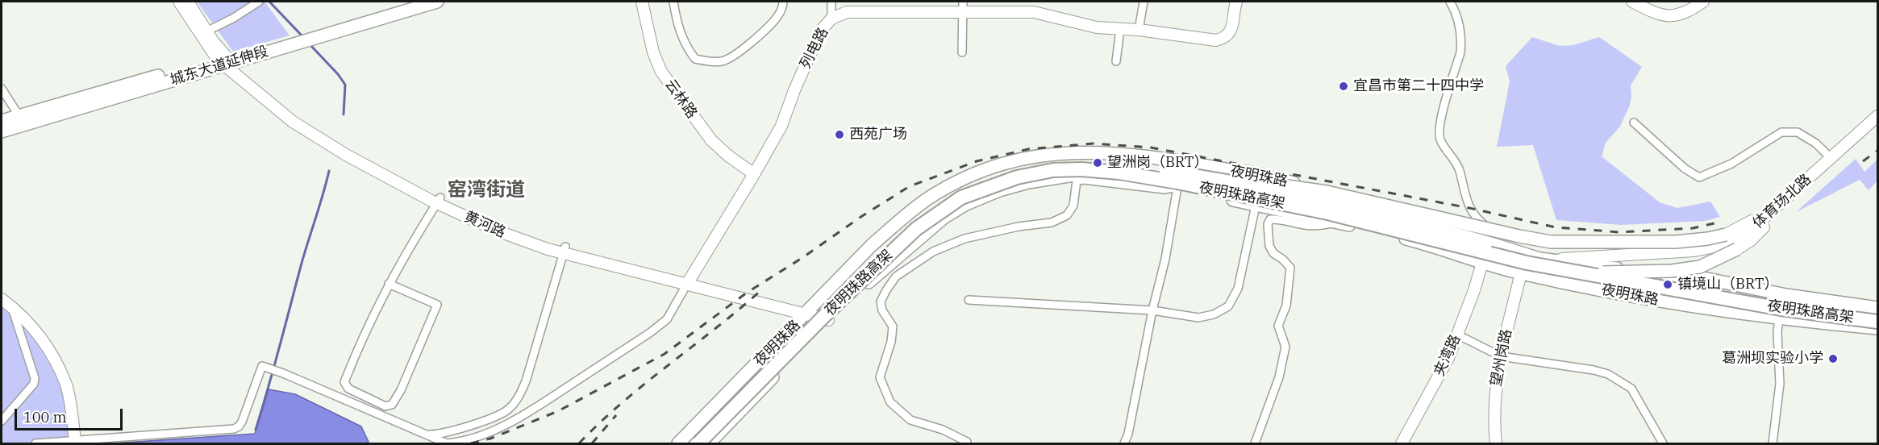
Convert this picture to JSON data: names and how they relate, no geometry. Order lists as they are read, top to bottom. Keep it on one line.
{"streets":{"highway":["夜明珠路高架"],"main road":["城东大道延伸段","夜明珠路"],"street":["列电路","云林路","体育场北路","黄河路","夹湾路","望州岗路"]},"crossings":[["列电路","云林路"],["列电路","黄河路"],["城东大道延伸段","黄河路"],["夜明珠路","夜明珠路高架"],["夜明珠路","体育场北路"],["夜明珠路","黄河路"],["夜明珠路","夹湾路"],["夜明珠路","望州岗路"]],"districts":["窑湾街道"],"places":["宜昌市第二十四中学","西苑广场","望洲岗（BRT）","镇境山（BRT）","葛洲坝实验小学"],"scale_bar":"100 m"}
